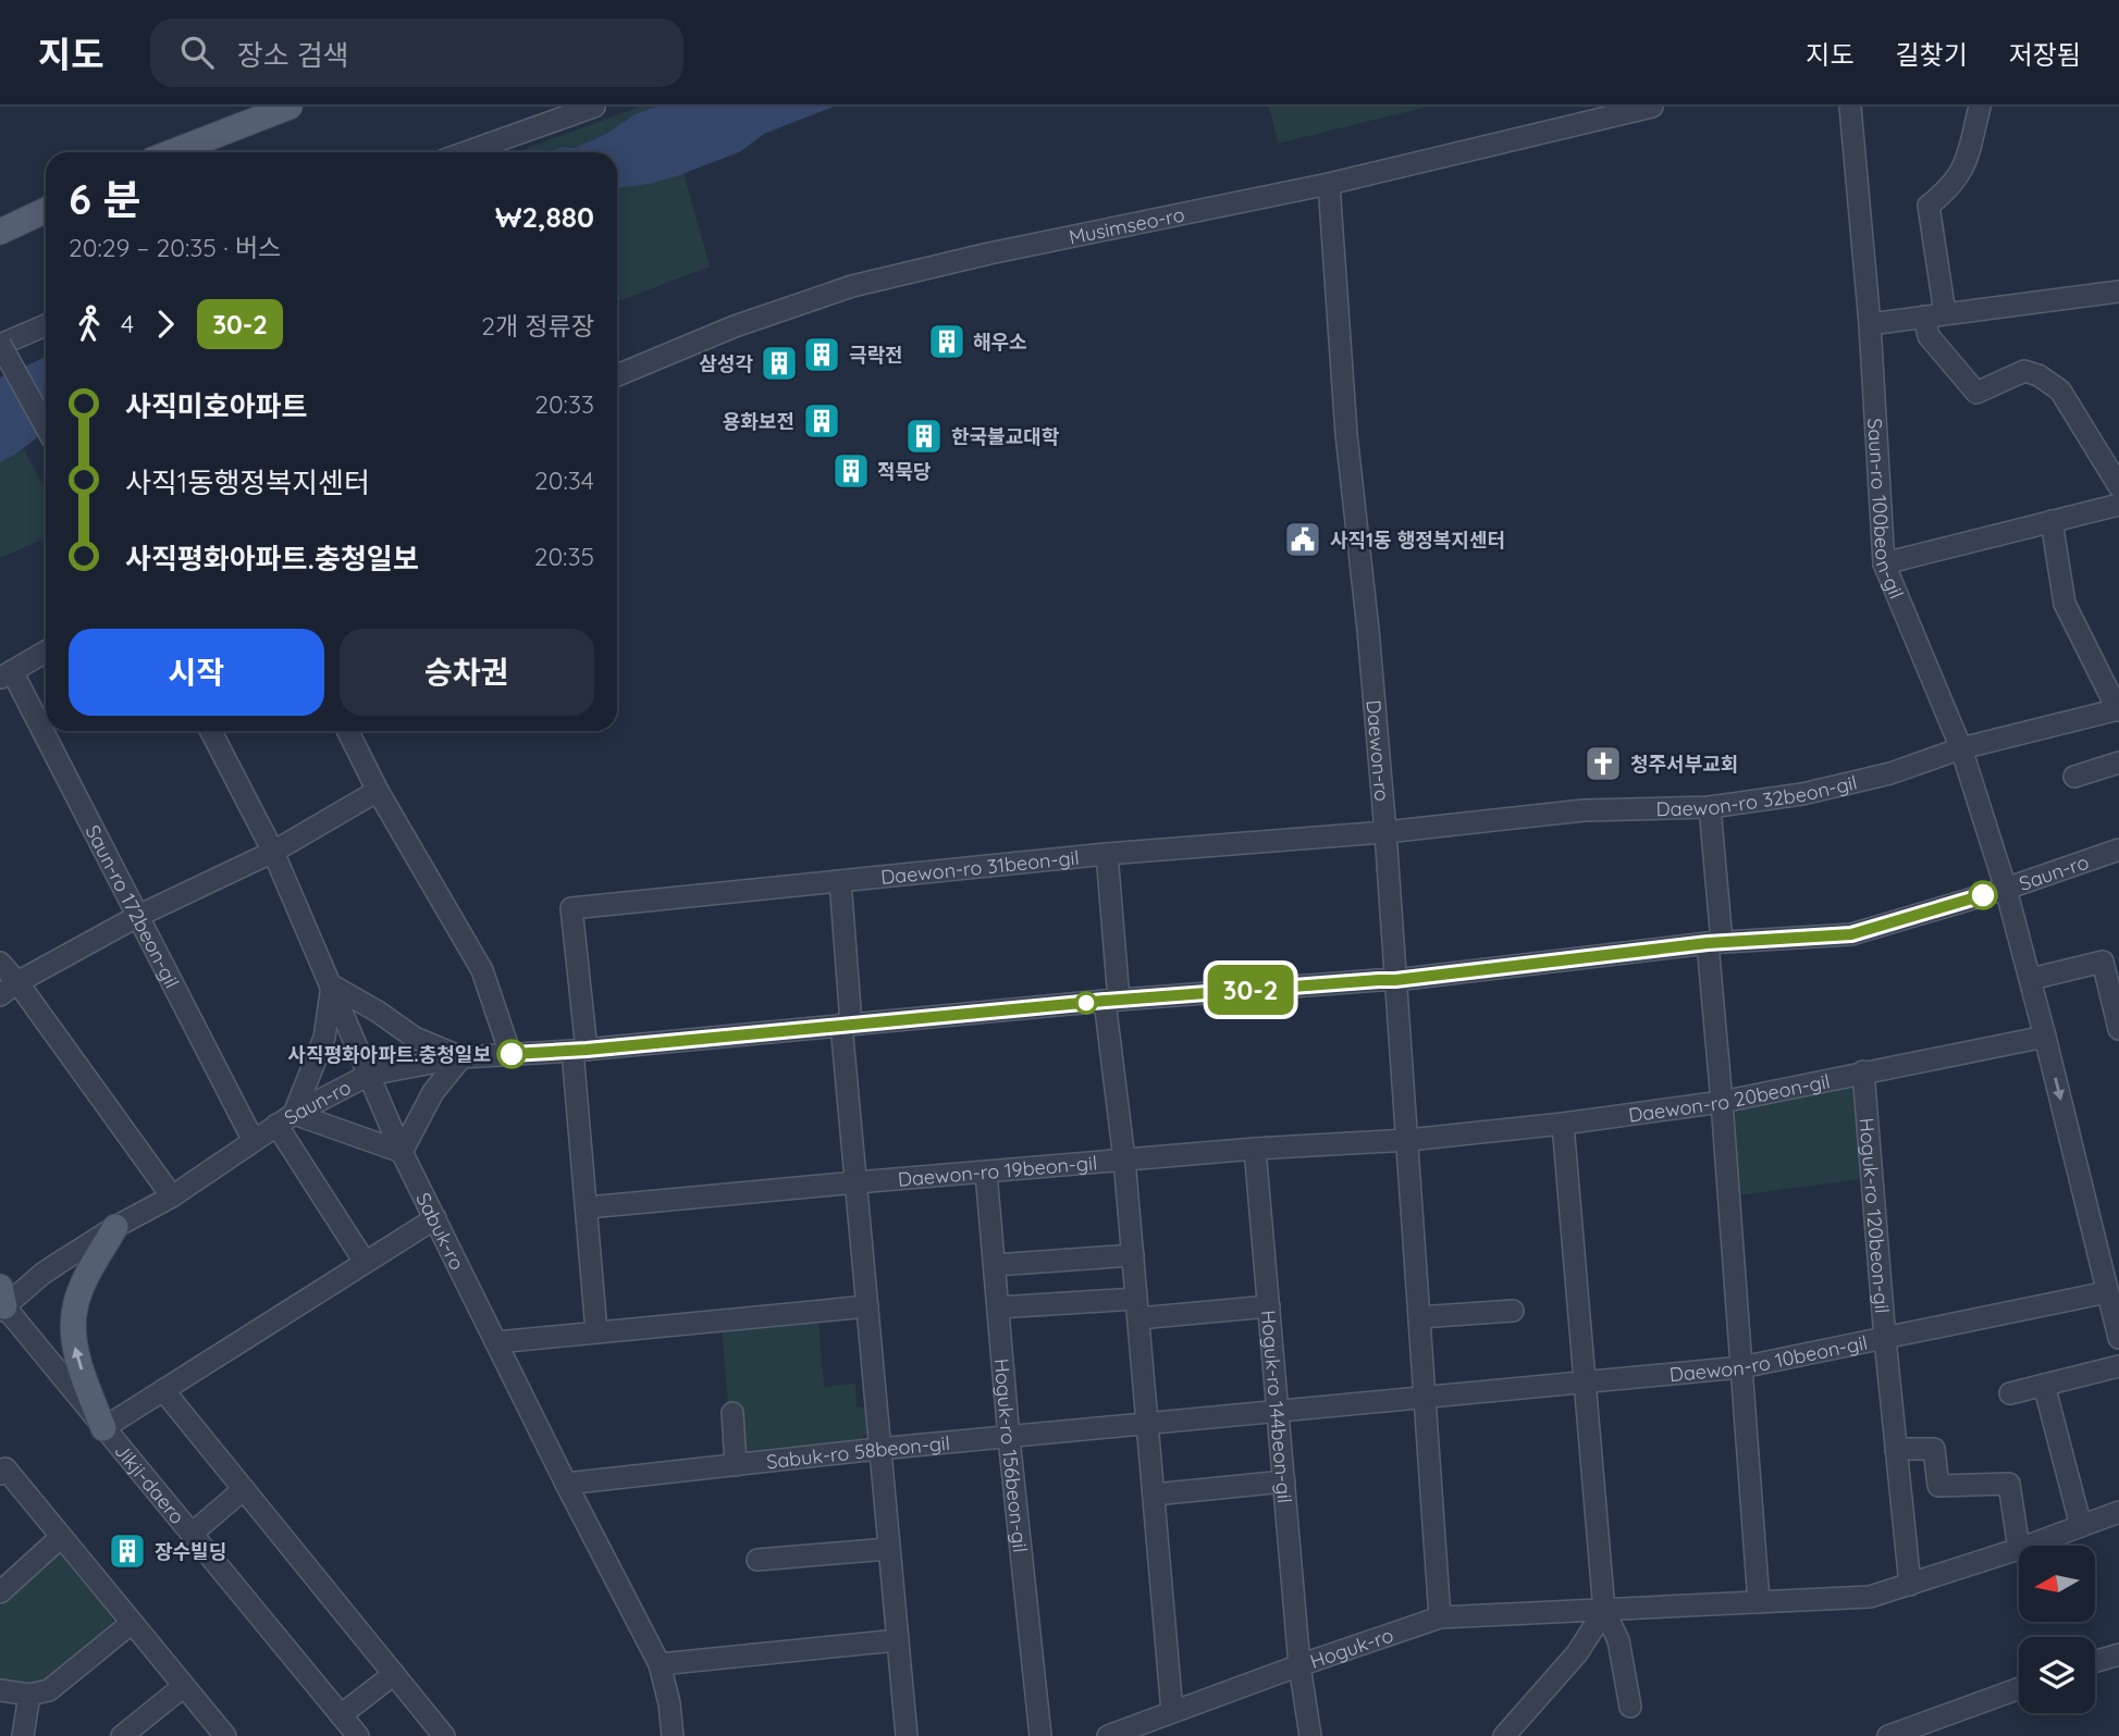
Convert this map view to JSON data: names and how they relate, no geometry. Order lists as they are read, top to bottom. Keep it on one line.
{"streets":{"street":["Musimseo-ro","Saun-ro 100beon-gil","Daewon-ro","Daewon-ro 32beon-gil","Daewon-ro 31beon-gil","Saun-ro","Saun-ro 172beon-gil","Daewon-ro 20beon-gil","Daewon-ro 19beon-gil","Hoguk-ro 120beon-gil","Sabuk-ro","Daewon-ro 10beon-gil","Hoguk-ro 144beon-gil","Sabuk-ro 58beon-gil","Hoguk-ro 156beon-gil","Jikji-daero","Hoguk-ro"]},"crossings":[["Musimseo-ro","Daewon-ro"],["Saun-ro 100beon-gil","Daewon-ro 32beon-gil"],["Saun-ro 100beon-gil","Saun-ro"],["Saun-ro 100beon-gil","Daewon-ro 20beon-gil"],["Saun-ro 100beon-gil","Daewon-ro 10beon-gil"],["Daewon-ro","Daewon-ro 32beon-gil"],["Daewon-ro","Daewon-ro 31beon-gil"],["Daewon-ro","Saun-ro"],["Daewon-ro","Daewon-ro 20beon-gil"],["Daewon-ro","Daewon-ro 19beon-gil"],["Daewon-ro","Daewon-ro 10beon-gil"],["Daewon-ro","Hoguk-ro"],["Daewon-ro 32beon-gil","Daewon-ro 31beon-gil"],["Daewon-ro 31beon-gil","Saun-ro"],["Saun-ro","Saun-ro 172beon-gil"],["Saun-ro","Sabuk-ro"],["Saun-ro","Jikji-daero"],["Daewon-ro 20beon-gil","Daewon-ro 19beon-gil"],["Daewon-ro 20beon-gil","Hoguk-ro 120beon-gil"],["Daewon-ro 19beon-gil","Hoguk-ro 144beon-gil"],["Daewon-ro 19beon-gil","Hoguk-ro 156beon-gil"],["Hoguk-ro 120beon-gil","Daewon-ro 10beon-gil"],["Hoguk-ro 120beon-gil","Hoguk-ro"],["Sabuk-ro","Sabuk-ro 58beon-gil"],["Daewon-ro 10beon-gil","Hoguk-ro 144beon-gil"],["Daewon-ro 10beon-gil","Sabuk-ro 58beon-gil"],["Hoguk-ro 144beon-gil","Sabuk-ro 58beon-gil"],["Hoguk-ro 144beon-gil","Hoguk-ro"],["Sabuk-ro 58beon-gil","Hoguk-ro 156beon-gil"]],"places":{"building":["해우소","극락전","삼성각","용화보전","한국불교대학","적묵당","장수빌딩"],"public building":["사직1동 행정복지센터"],"church":["청주서부교회"],"other":["사직평화아파트.충청일보"]},"lines":["bus line 30-2"],"north":"left","page":{"header":"지도","search":"장소 검색","nav":["지도","길찾기","저장됨"],"on_map":"30-2","heading":["6 분","20:29 – 20:35 · 버스","₩2,880"],"legs":["4","30-2","2개 정류장"],"list":[{"name":"사직미호아파트","value":"20:33"},{"name":"사직1동행정복지센터","value":"20:34"},{"name":"사직평화아파트.충청일보","value":"20:35"}],"buttons":["시작","승차권"]}}
